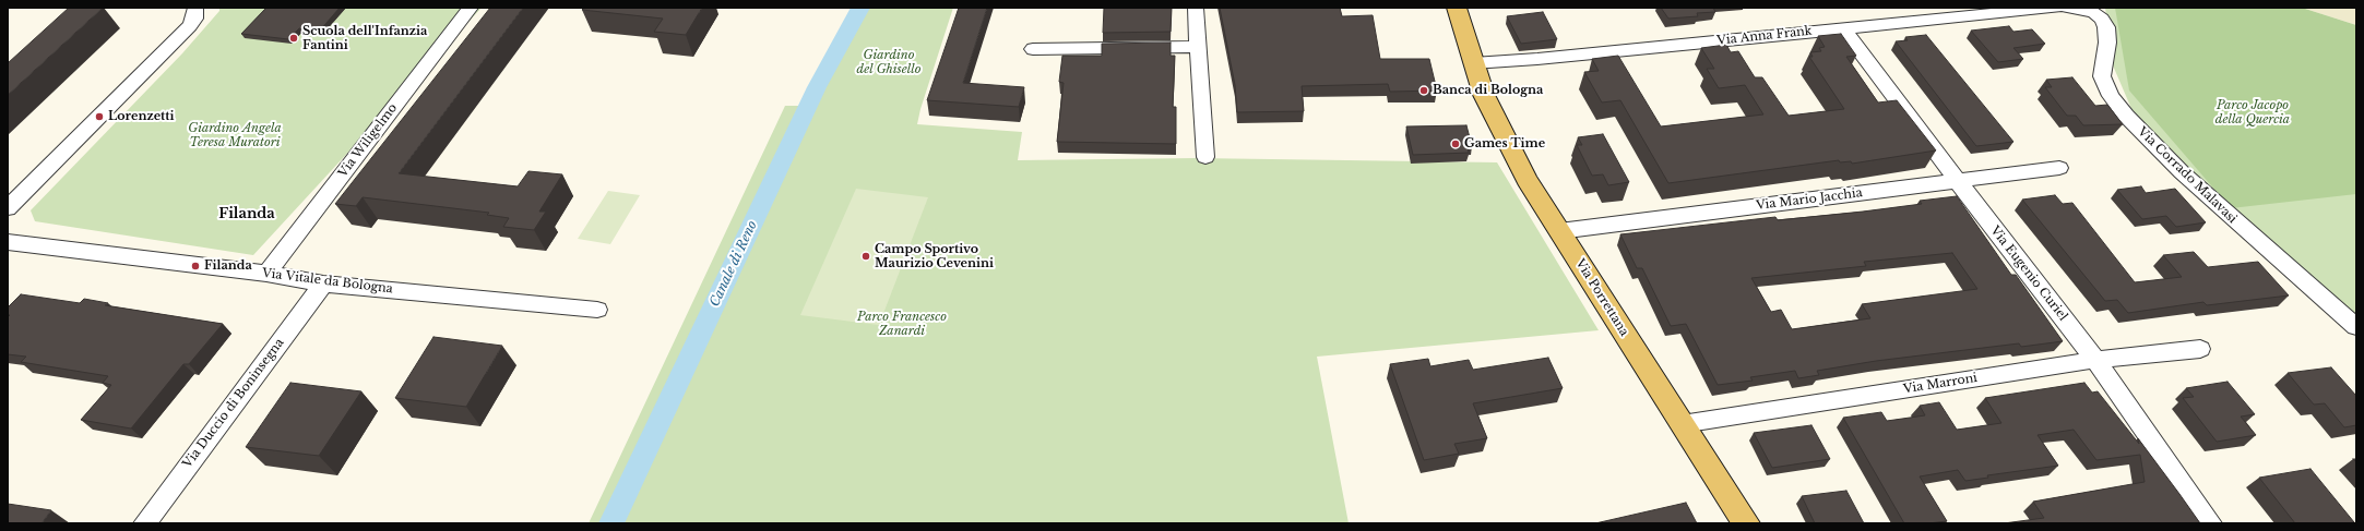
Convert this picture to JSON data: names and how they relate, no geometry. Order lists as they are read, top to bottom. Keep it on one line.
{"streets":{"main road":["Via Porrettana"],"street":["Via Anna Frank","Via Wiligelmo","Via Corrado Malavasi","Via Mario Jacchia","Via Eugenio Curiel","Via Vitale da Bologna","Via Marroni","Via Duccio di Boninsegna"]},"crossings":[["Via Anna Frank","Via Eugenio Curiel"],["Via Anna Frank","Via Porrettana"],["Via Wiligelmo","Via Vitale da Bologna"],["Via Mario Jacchia","Via Eugenio Curiel"],["Via Mario Jacchia","Via Porrettana"],["Via Eugenio Curiel","Via Marroni"],["Via Vitale da Bologna","Via Duccio di Boninsegna"],["Via Porrettana","Via Marroni"]],"districts":["Filanda"],"water":["Canale di Reno"],"parks":["Giardino del Ghisello","Parco Jacopo della Quercia","Giardino Angela Teresa Muratori","Parco Francesco Zanardi"],"places":["Scuola dell'Infanzia Fantini","Banca di Bologna","Lorenzetti","Games Time","Campo Sportivo Maurizio Cevenini","Filanda"]}
